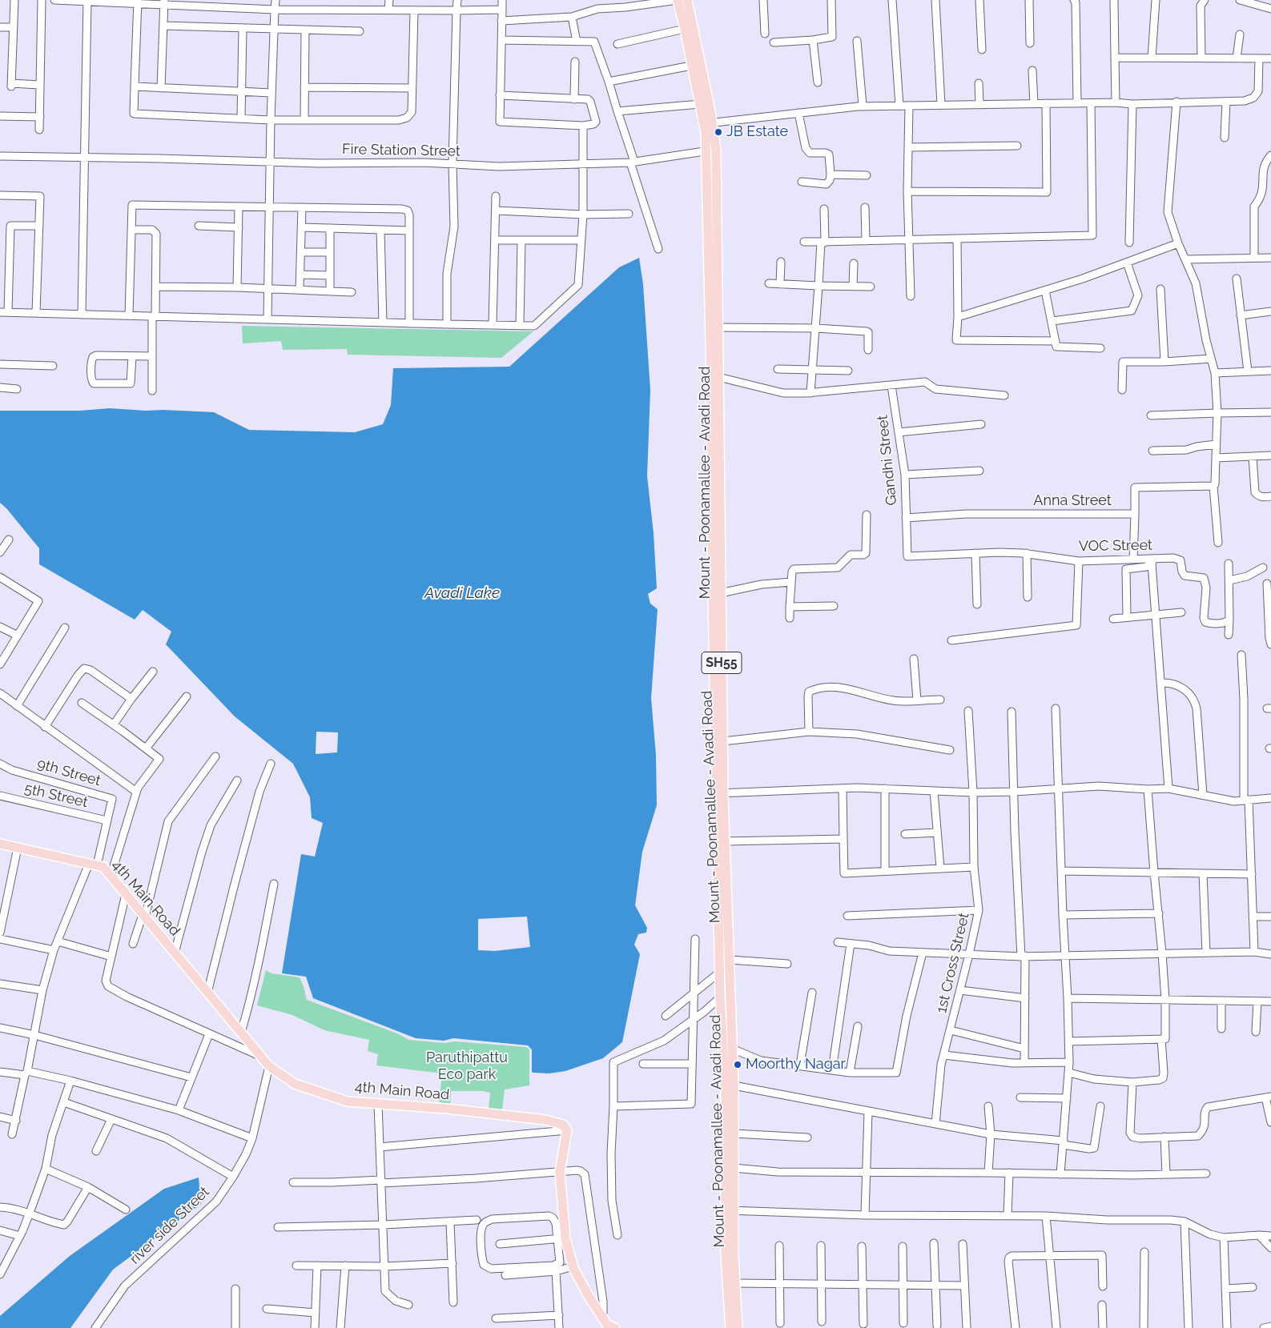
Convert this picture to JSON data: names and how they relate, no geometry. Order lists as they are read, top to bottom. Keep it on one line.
{"streets":{"main road":["Mount - Poonamallee - Avadi Road","SH55","4th Main Road"],"street":["Fire Station Street","Gandhi Street","Anna Street","VOC Street","9th Street","5th Street","1st Cross Street","river side Street"]},"crossings":[["Fire Station Street","Mount - Poonamallee - Avadi Road"],["Gandhi Street","Anna Street"],["Gandhi Street","VOC Street"],["9th Street","5th Street"],["9th Street","4th Main Road"],["4th Main Road","river side Street"]],"water":["Avadi Lake"],"parks":["Paruthipattu Eco park"],"places":["JB Estate","Moorthy Nagar"]}
